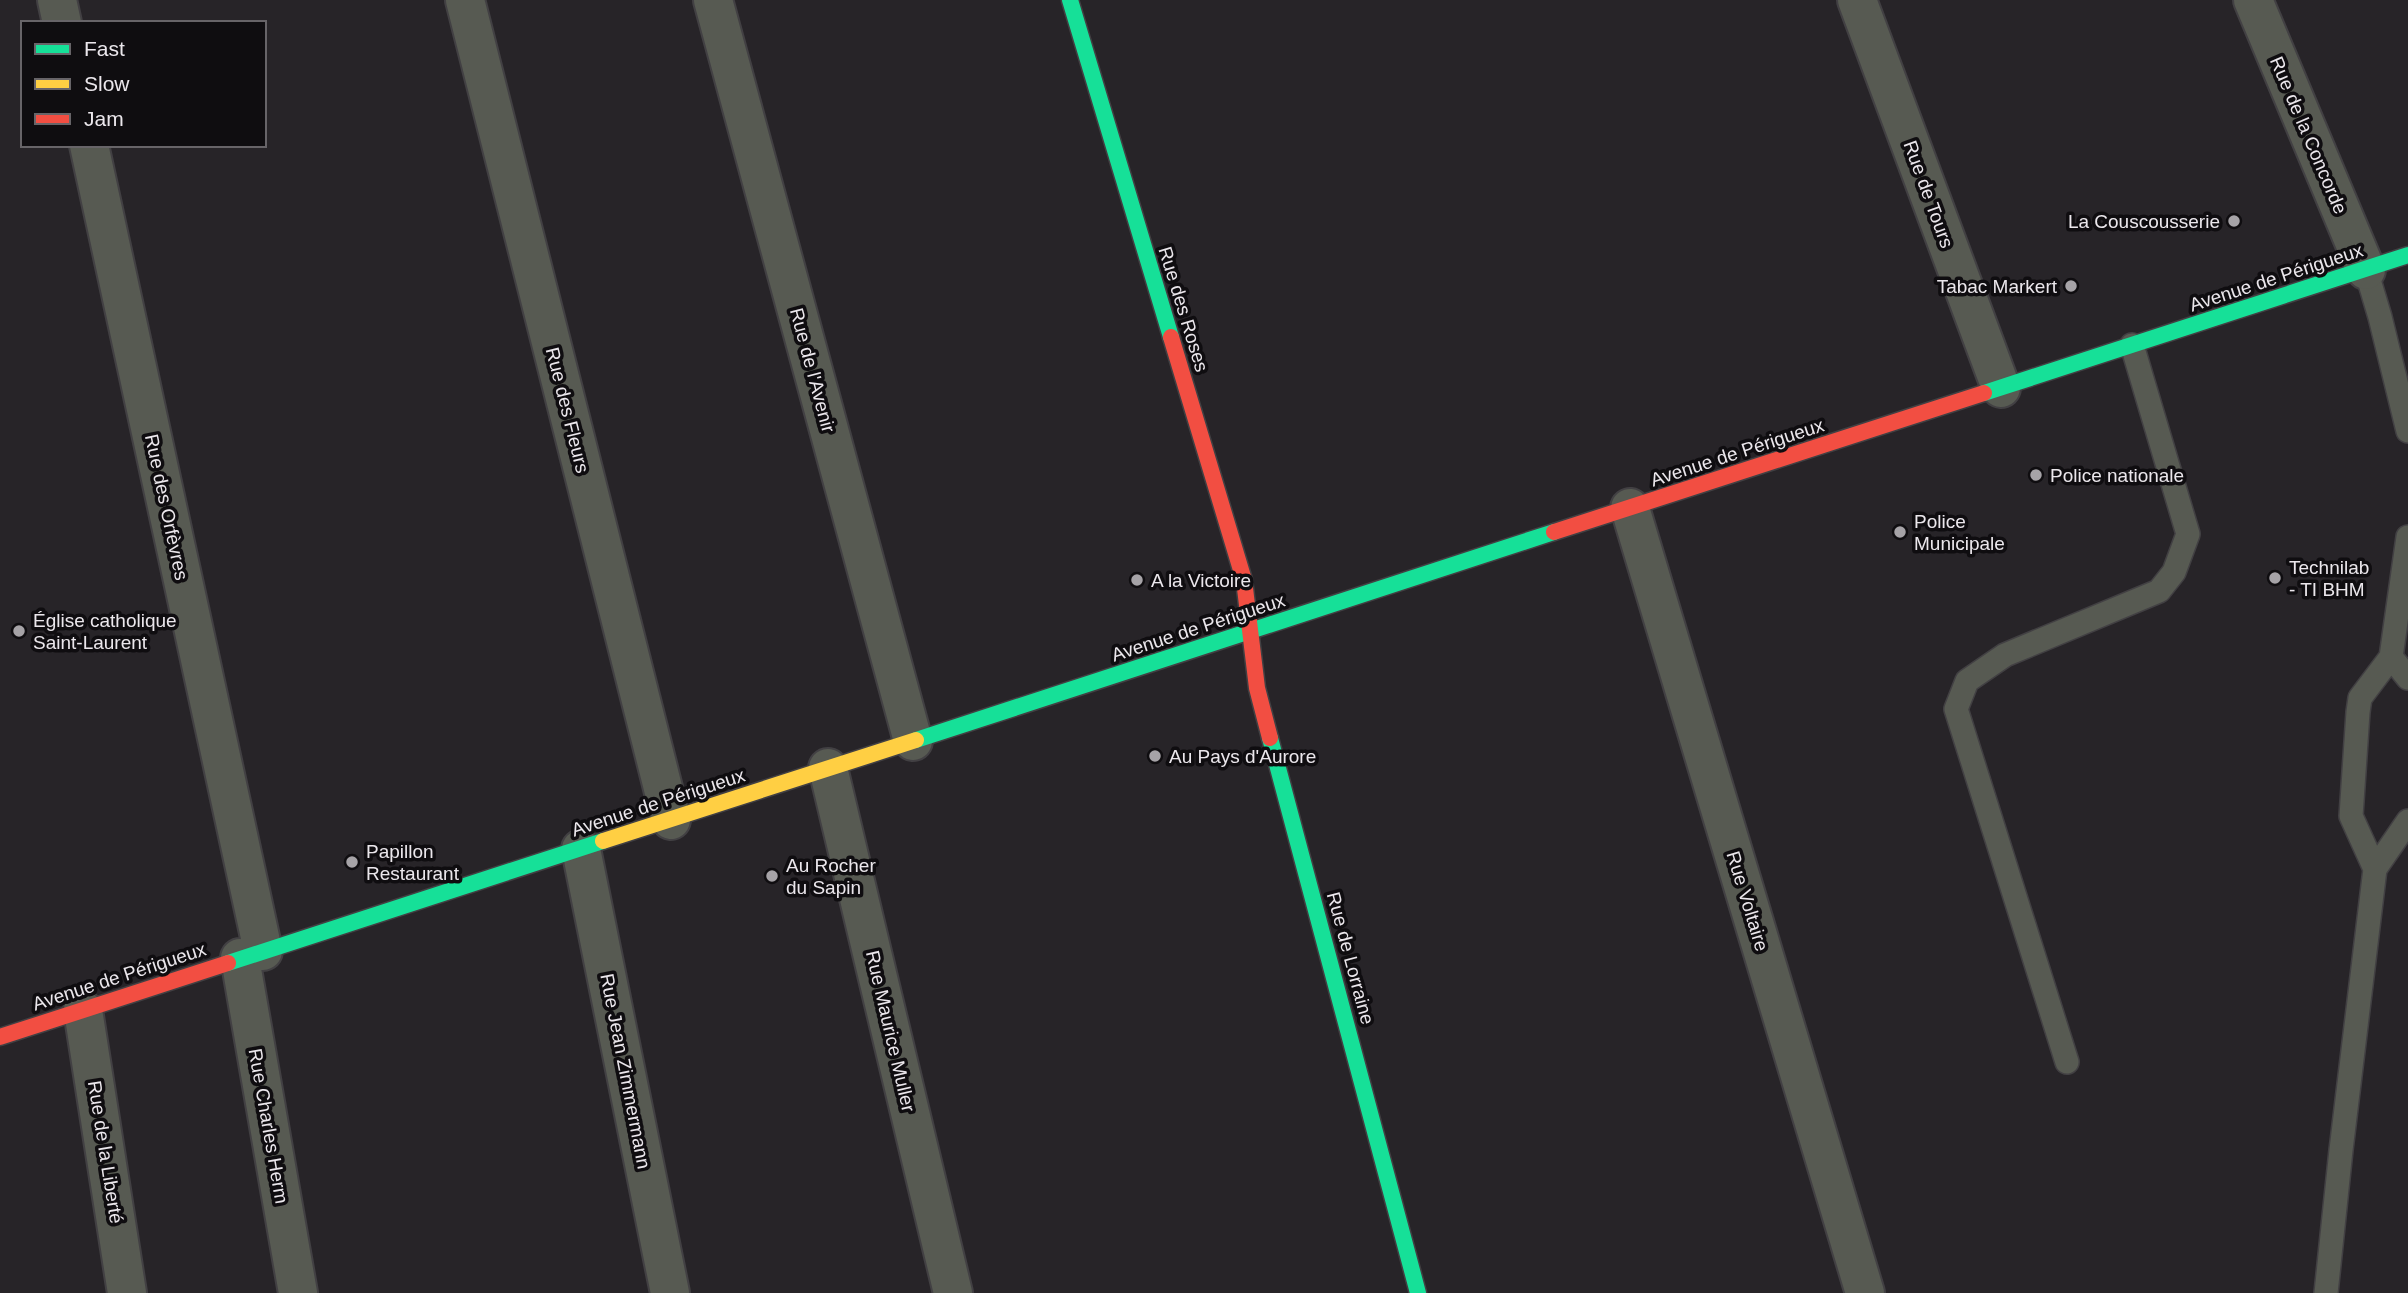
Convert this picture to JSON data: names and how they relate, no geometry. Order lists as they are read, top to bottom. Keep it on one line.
{"streets":{"street":["Rue de la Concorde","Rue de Tours","Avenue de Périgueux","Rue des Roses","Rue de l'Avenir","Rue des Fleurs","Rue des Orfèvres","Rue Voltaire","Rue de Lorraine","Rue Maurice Muller","Rue Jean Zimmermann","Rue Charles Herm","Rue de la Liberté"]},"crossings":[["Rue de la Concorde","Avenue de Périgueux"],["Rue de Tours","Avenue de Périgueux"],["Avenue de Périgueux","Rue des Roses"],["Avenue de Périgueux","Rue de l'Avenir"],["Avenue de Périgueux","Rue des Fleurs"],["Avenue de Périgueux","Rue des Orfèvres"],["Avenue de Périgueux","Rue Voltaire"],["Avenue de Périgueux","Rue de Lorraine"],["Avenue de Périgueux","Rue Maurice Muller"],["Avenue de Périgueux","Rue Jean Zimmermann"],["Avenue de Périgueux","Rue Charles Herm"],["Avenue de Périgueux","Rue de la Liberté"],["Rue des Roses","Rue de Lorraine"],["Rue des Orfèvres","Rue Charles Herm"]],"places":["La Couscousserie","Tabac Markert","Police nationale","Police Municipale","Technilab - TI BHM","A la Victoire","Église catholique Saint-Laurent","Au Pays d'Aurore","Papillon Restaurant","Au Rocher du Sapin"],"legend":["Fast","Slow","Jam"]}
